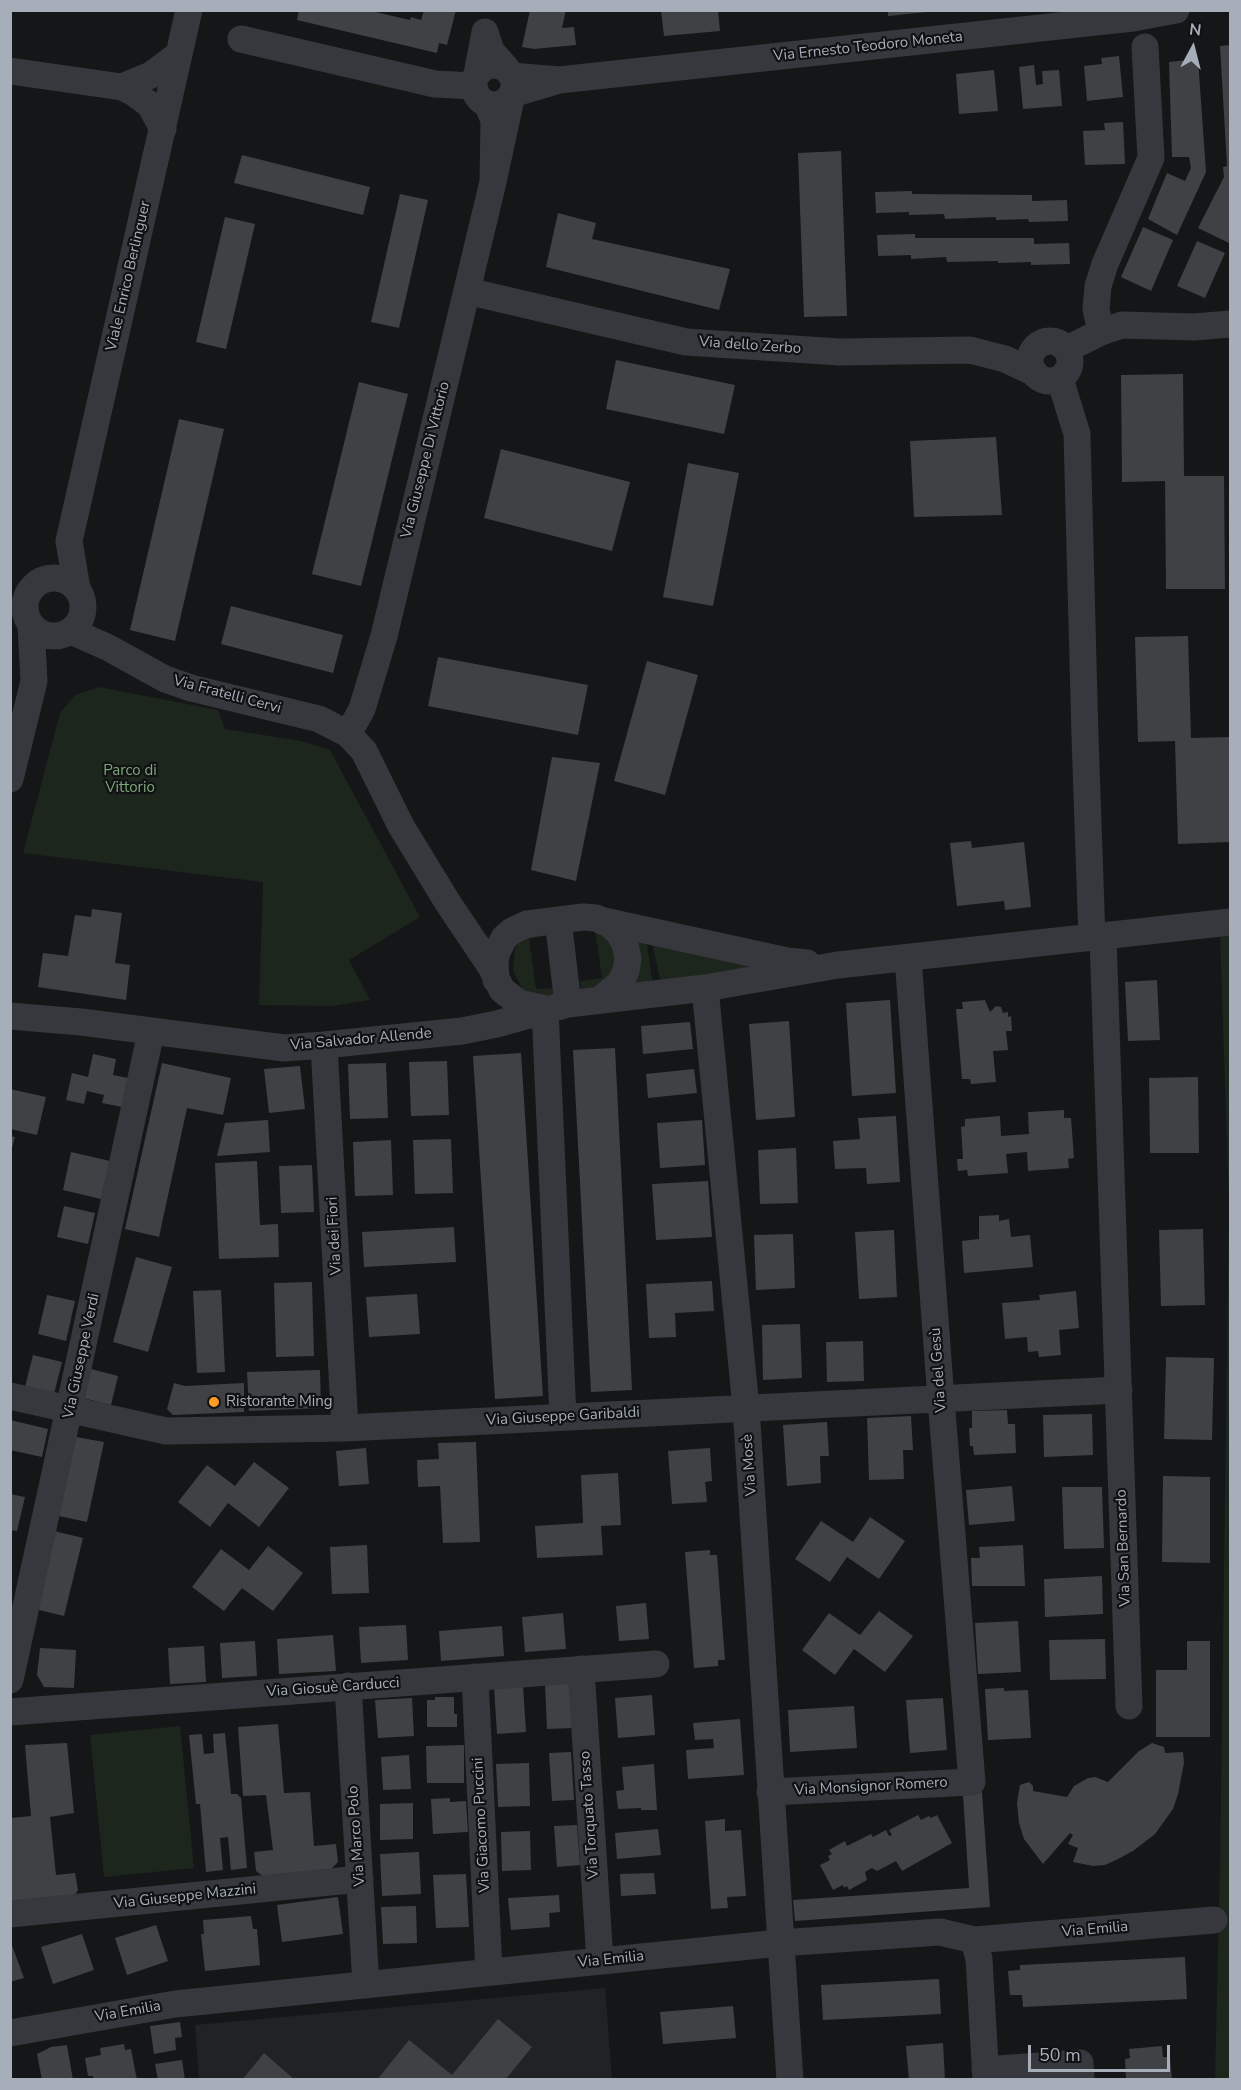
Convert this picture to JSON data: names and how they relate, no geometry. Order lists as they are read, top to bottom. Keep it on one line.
{"streets":{"street":["Via Ernesto Teodoro Moneta","Viale Enrico Berlinguer","Via dello Zerbo","Via Giuseppe Di Vittorio","Via Fratelli Cervi","Via Salvador Allende","Via dei Fiori","Via Giuseppe Verdi","Via del Gesù","Via Giuseppe Garibaldi","Via Mosè","Via San Bernardo","Via Giosuè Carducci","Via Monsignor Romero","Via Torquato Tasso","Via Giacomo Puccini","Via Marco Polo","Via Giuseppe Mazzini","Via Emilia"]},"crossings":[["Via Ernesto Teodoro Moneta","Via Giuseppe Di Vittorio"],["Viale Enrico Berlinguer","Via Fratelli Cervi"],["Via dello Zerbo","Via Giuseppe Di Vittorio"],["Via dello Zerbo","Via San Bernardo"],["Via Giuseppe Di Vittorio","Via Fratelli Cervi"],["Via Salvador Allende","Via dei Fiori"],["Via Salvador Allende","Via Giuseppe Verdi"],["Via Salvador Allende","Via Mosè"],["Via dei Fiori","Via Giuseppe Garibaldi"],["Via Giuseppe Verdi","Via Giuseppe Garibaldi"],["Via del Gesù","Via Giuseppe Garibaldi"],["Via del Gesù","Via Monsignor Romero"],["Via Giuseppe Garibaldi","Via Mosè"],["Via Giuseppe Garibaldi","Via San Bernardo"],["Via Mosè","Via Monsignor Romero"],["Via Mosè","Via Emilia"],["Via Giosuè Carducci","Via Torquato Tasso"],["Via Giosuè Carducci","Via Giacomo Puccini"],["Via Giosuè Carducci","Via Marco Polo"],["Via Torquato Tasso","Via Emilia"],["Via Giacomo Puccini","Via Emilia"],["Via Marco Polo","Via Giuseppe Mazzini"],["Via Marco Polo","Via Emilia"]],"parks":["Parco di Vittorio"],"places":["Ristorante Ming"],"scale_bar":"50 m","north":"top"}
